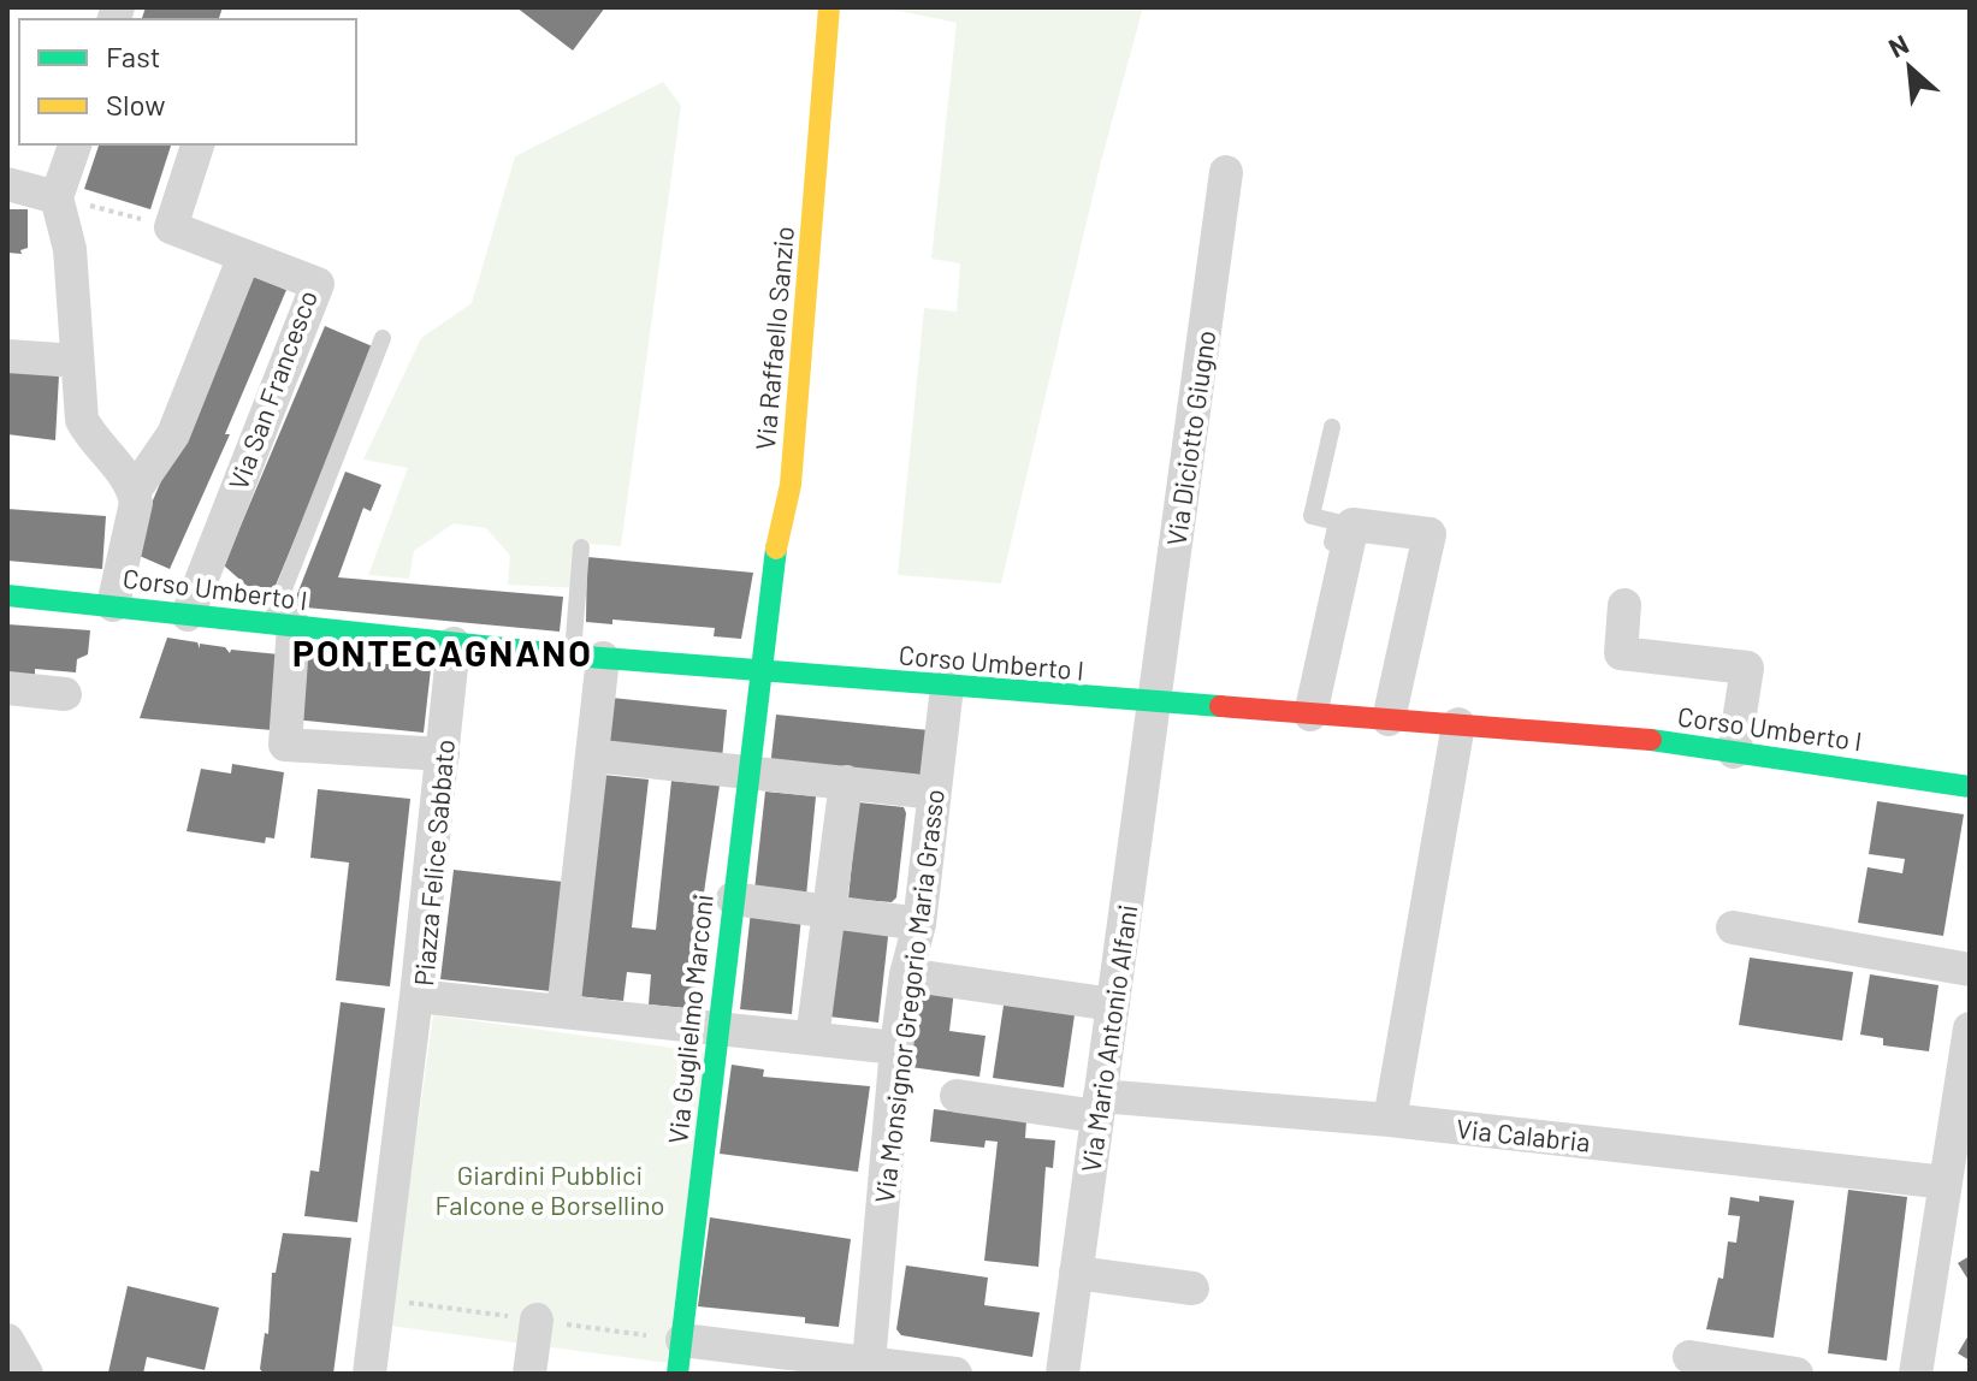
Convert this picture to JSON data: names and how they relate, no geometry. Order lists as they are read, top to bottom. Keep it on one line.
{"streets":{"main road":["Via Raffaello Sanzio","Corso Umberto I","Via Guglielmo Marconi"],"street":["Via San Francesco","Via Diciotto Giugno","Piazza Felice Sabbato","Via Monsignor Gregorio Maria Grasso","Via Mario Antonio Alfani","Via Calabria"]},"crossings":[["Via Raffaello Sanzio","Corso Umberto I"],["Via Raffaello Sanzio","Via Guglielmo Marconi"],["Via San Francesco","Corso Umberto I"],["Via Diciotto Giugno","Corso Umberto I"],["Via Diciotto Giugno","Via Mario Antonio Alfani"],["Corso Umberto I","Piazza Felice Sabbato"],["Corso Umberto I","Via Monsignor Gregorio Maria Grasso"],["Corso Umberto I","Via Guglielmo Marconi"],["Corso Umberto I","Via Mario Antonio Alfani"],["Piazza Felice Sabbato","Via Monsignor Gregorio Maria Grasso"],["Piazza Felice Sabbato","Via Guglielmo Marconi"],["Via Mario Antonio Alfani","Via Calabria"]],"districts":["PONTECAGNANO"],"parks":["Giardini Pubblici Falcone e Borsellino"],"legend":["Fast","Slow"],"north":"top left"}
